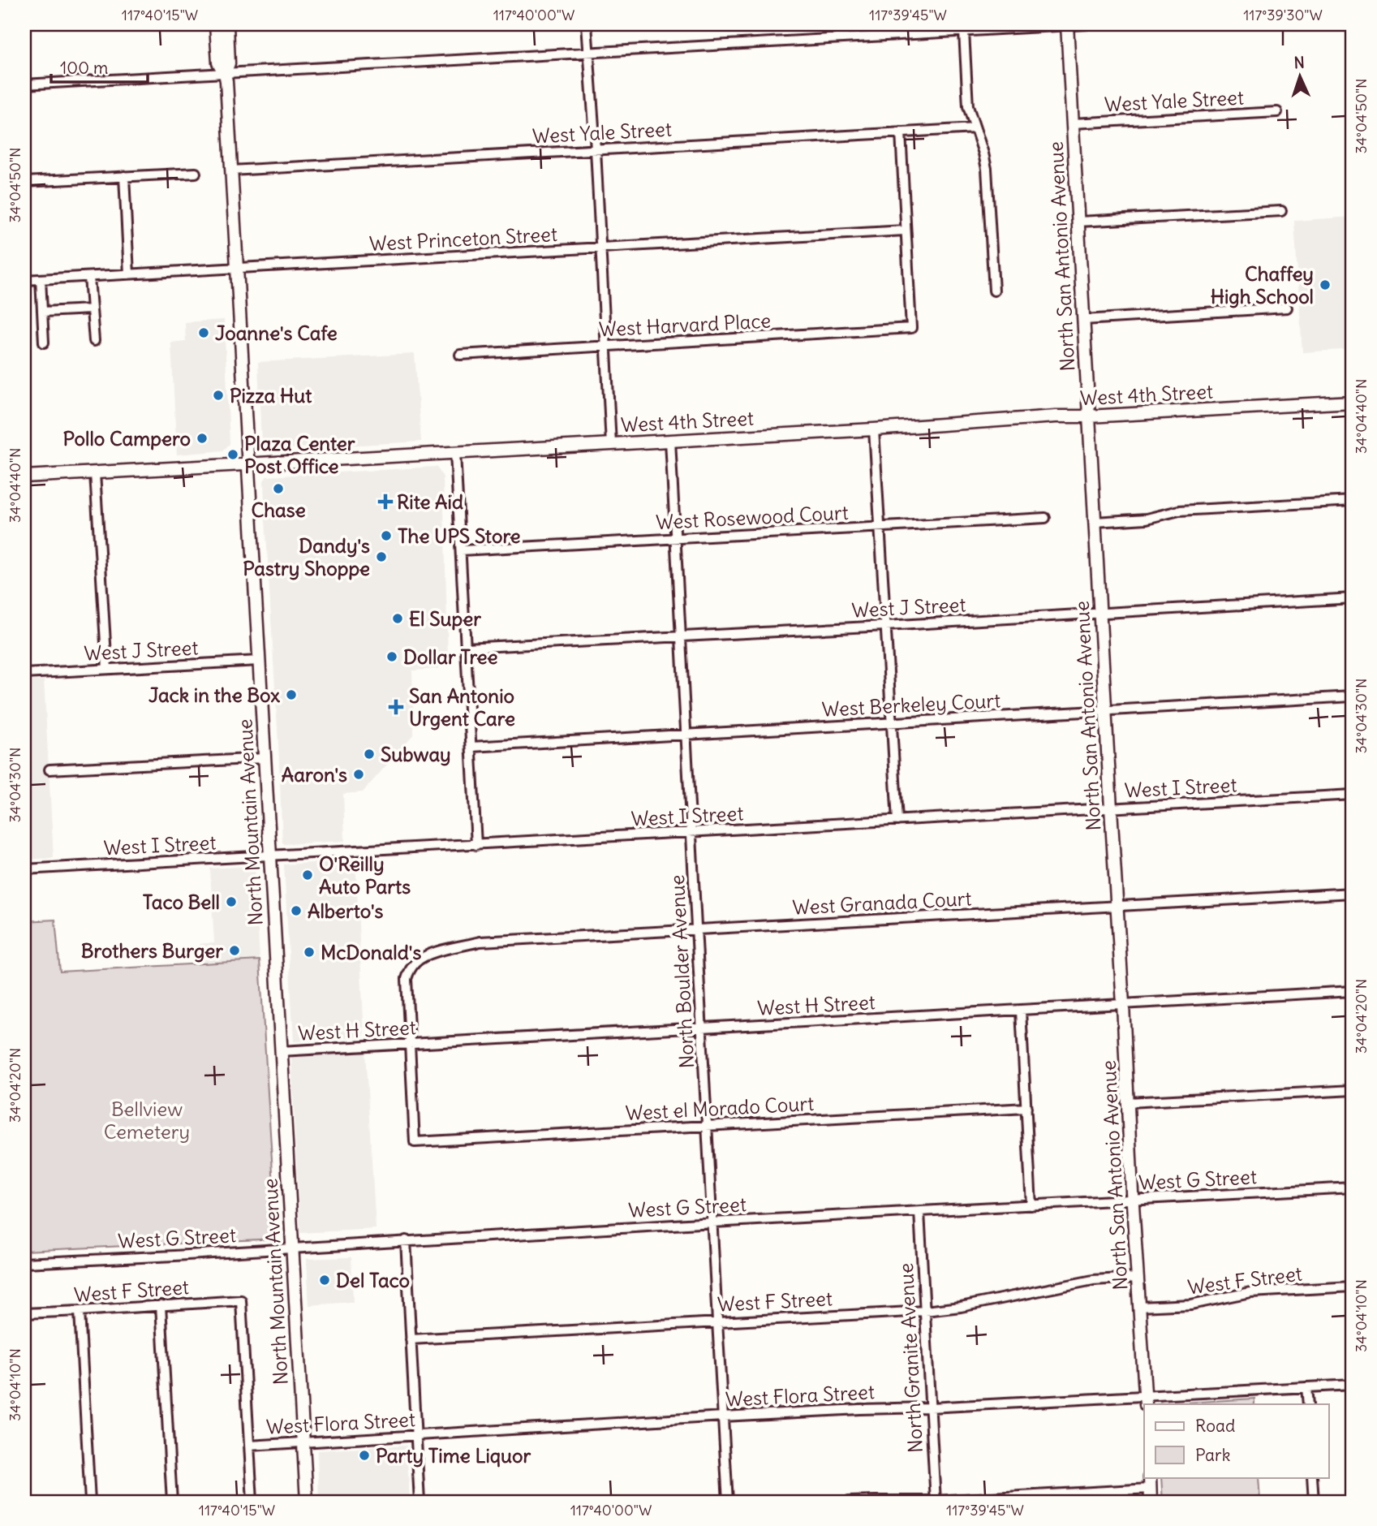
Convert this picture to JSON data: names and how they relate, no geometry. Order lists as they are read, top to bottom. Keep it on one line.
{"streets":{"main road":["North San Antonio Avenue","West 4th Street","North Mountain Avenue"],"street":["West Yale Street","West Princeton Street","West Harvard Place","West Rosewood Court","West J Street","West Berkeley Court","West I Street","West Granada Court","North Boulder Avenue","West H Street","West el Morado Court","West G Street","West F Street","North Granite Avenue","West Flora Street"]},"crossings":[["West Yale Street","North San Antonio Avenue"],["West Yale Street","North Mountain Avenue"],["West Princeton Street","West Harvard Place"],["West Princeton Street","North Mountain Avenue"],["North San Antonio Avenue","West 4th Street"],["North San Antonio Avenue","West J Street"],["North San Antonio Avenue","West Berkeley Court"],["North San Antonio Avenue","West I Street"],["North San Antonio Avenue","West Granada Court"],["North San Antonio Avenue","West H Street"],["North San Antonio Avenue","West G Street"],["North San Antonio Avenue","West F Street"],["North San Antonio Avenue","West Flora Street"],["West 4th Street","North Mountain Avenue"],["West 4th Street","North Boulder Avenue"],["West Rosewood Court","North Boulder Avenue"],["West J Street","North Mountain Avenue"],["West J Street","North Boulder Avenue"],["West Berkeley Court","North Boulder Avenue"],["West I Street","North Mountain Avenue"],["West I Street","North Boulder Avenue"],["North Mountain Avenue","West H Street"],["North Mountain Avenue","West G Street"],["North Mountain Avenue","West Flora Street"],["West Granada Court","North Boulder Avenue"],["West Granada Court","West H Street"],["West Granada Court","West el Morado Court"],["North Boulder Avenue","West H Street"],["North Boulder Avenue","West el Morado Court"],["North Boulder Avenue","West G Street"],["North Boulder Avenue","West F Street"],["North Boulder Avenue","West Flora Street"],["West H Street","West el Morado Court"],["West G Street","North Granite Avenue"],["West F Street","North Granite Avenue"],["West F Street","West Flora Street"],["North Granite Avenue","West Flora Street"]],"parks":["Bellview Cemetery"],"places":{"other":["Chaffey High School","Joanne's Cafe","Pizza Hut","Pollo Campero","Plaza Center Post Office","Chase","The UPS Store","Dandy's Pastry Shoppe","El Super","Dollar Tree","Jack in the Box","Subway","Aaron's","O'Reilly Auto Parts","Taco Bell","Alberto's","Brothers Burger","McDonald's","Del Taco","Party Time Liquor"],"health":["Rite Aid","San Antonio Urgent Care"]},"legend":["Road","Park"],"scale_bar":"100 m","north":"top","coordinates":["117°40'15\"W","117°40'00\"W","117°39'45\"W","117°39'30\"W","34°04'50\"N","34°04'40\"N","34°04'30\"N","34°04'20\"N","34°04'10\"N"]}
